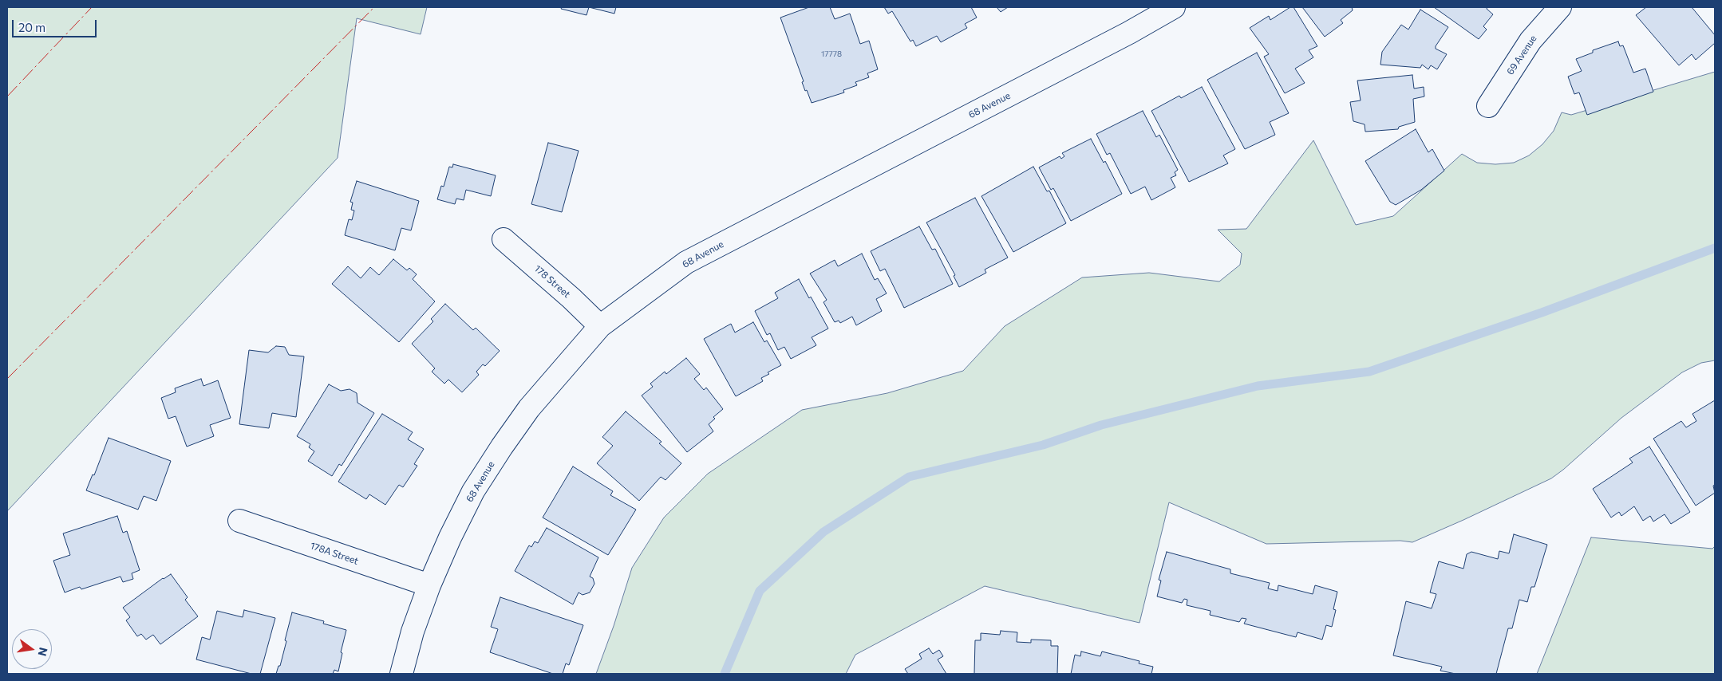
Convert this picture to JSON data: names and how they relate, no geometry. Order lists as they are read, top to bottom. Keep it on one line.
{"streets":{"street":["69 Avenue","68 Avenue","178 Street","178A Street"]},"crossings":[["68 Avenue","178 Street"],["68 Avenue","178A Street"]],"house_numbers":["17778"],"scale_bar":"20 m","north":"right"}
